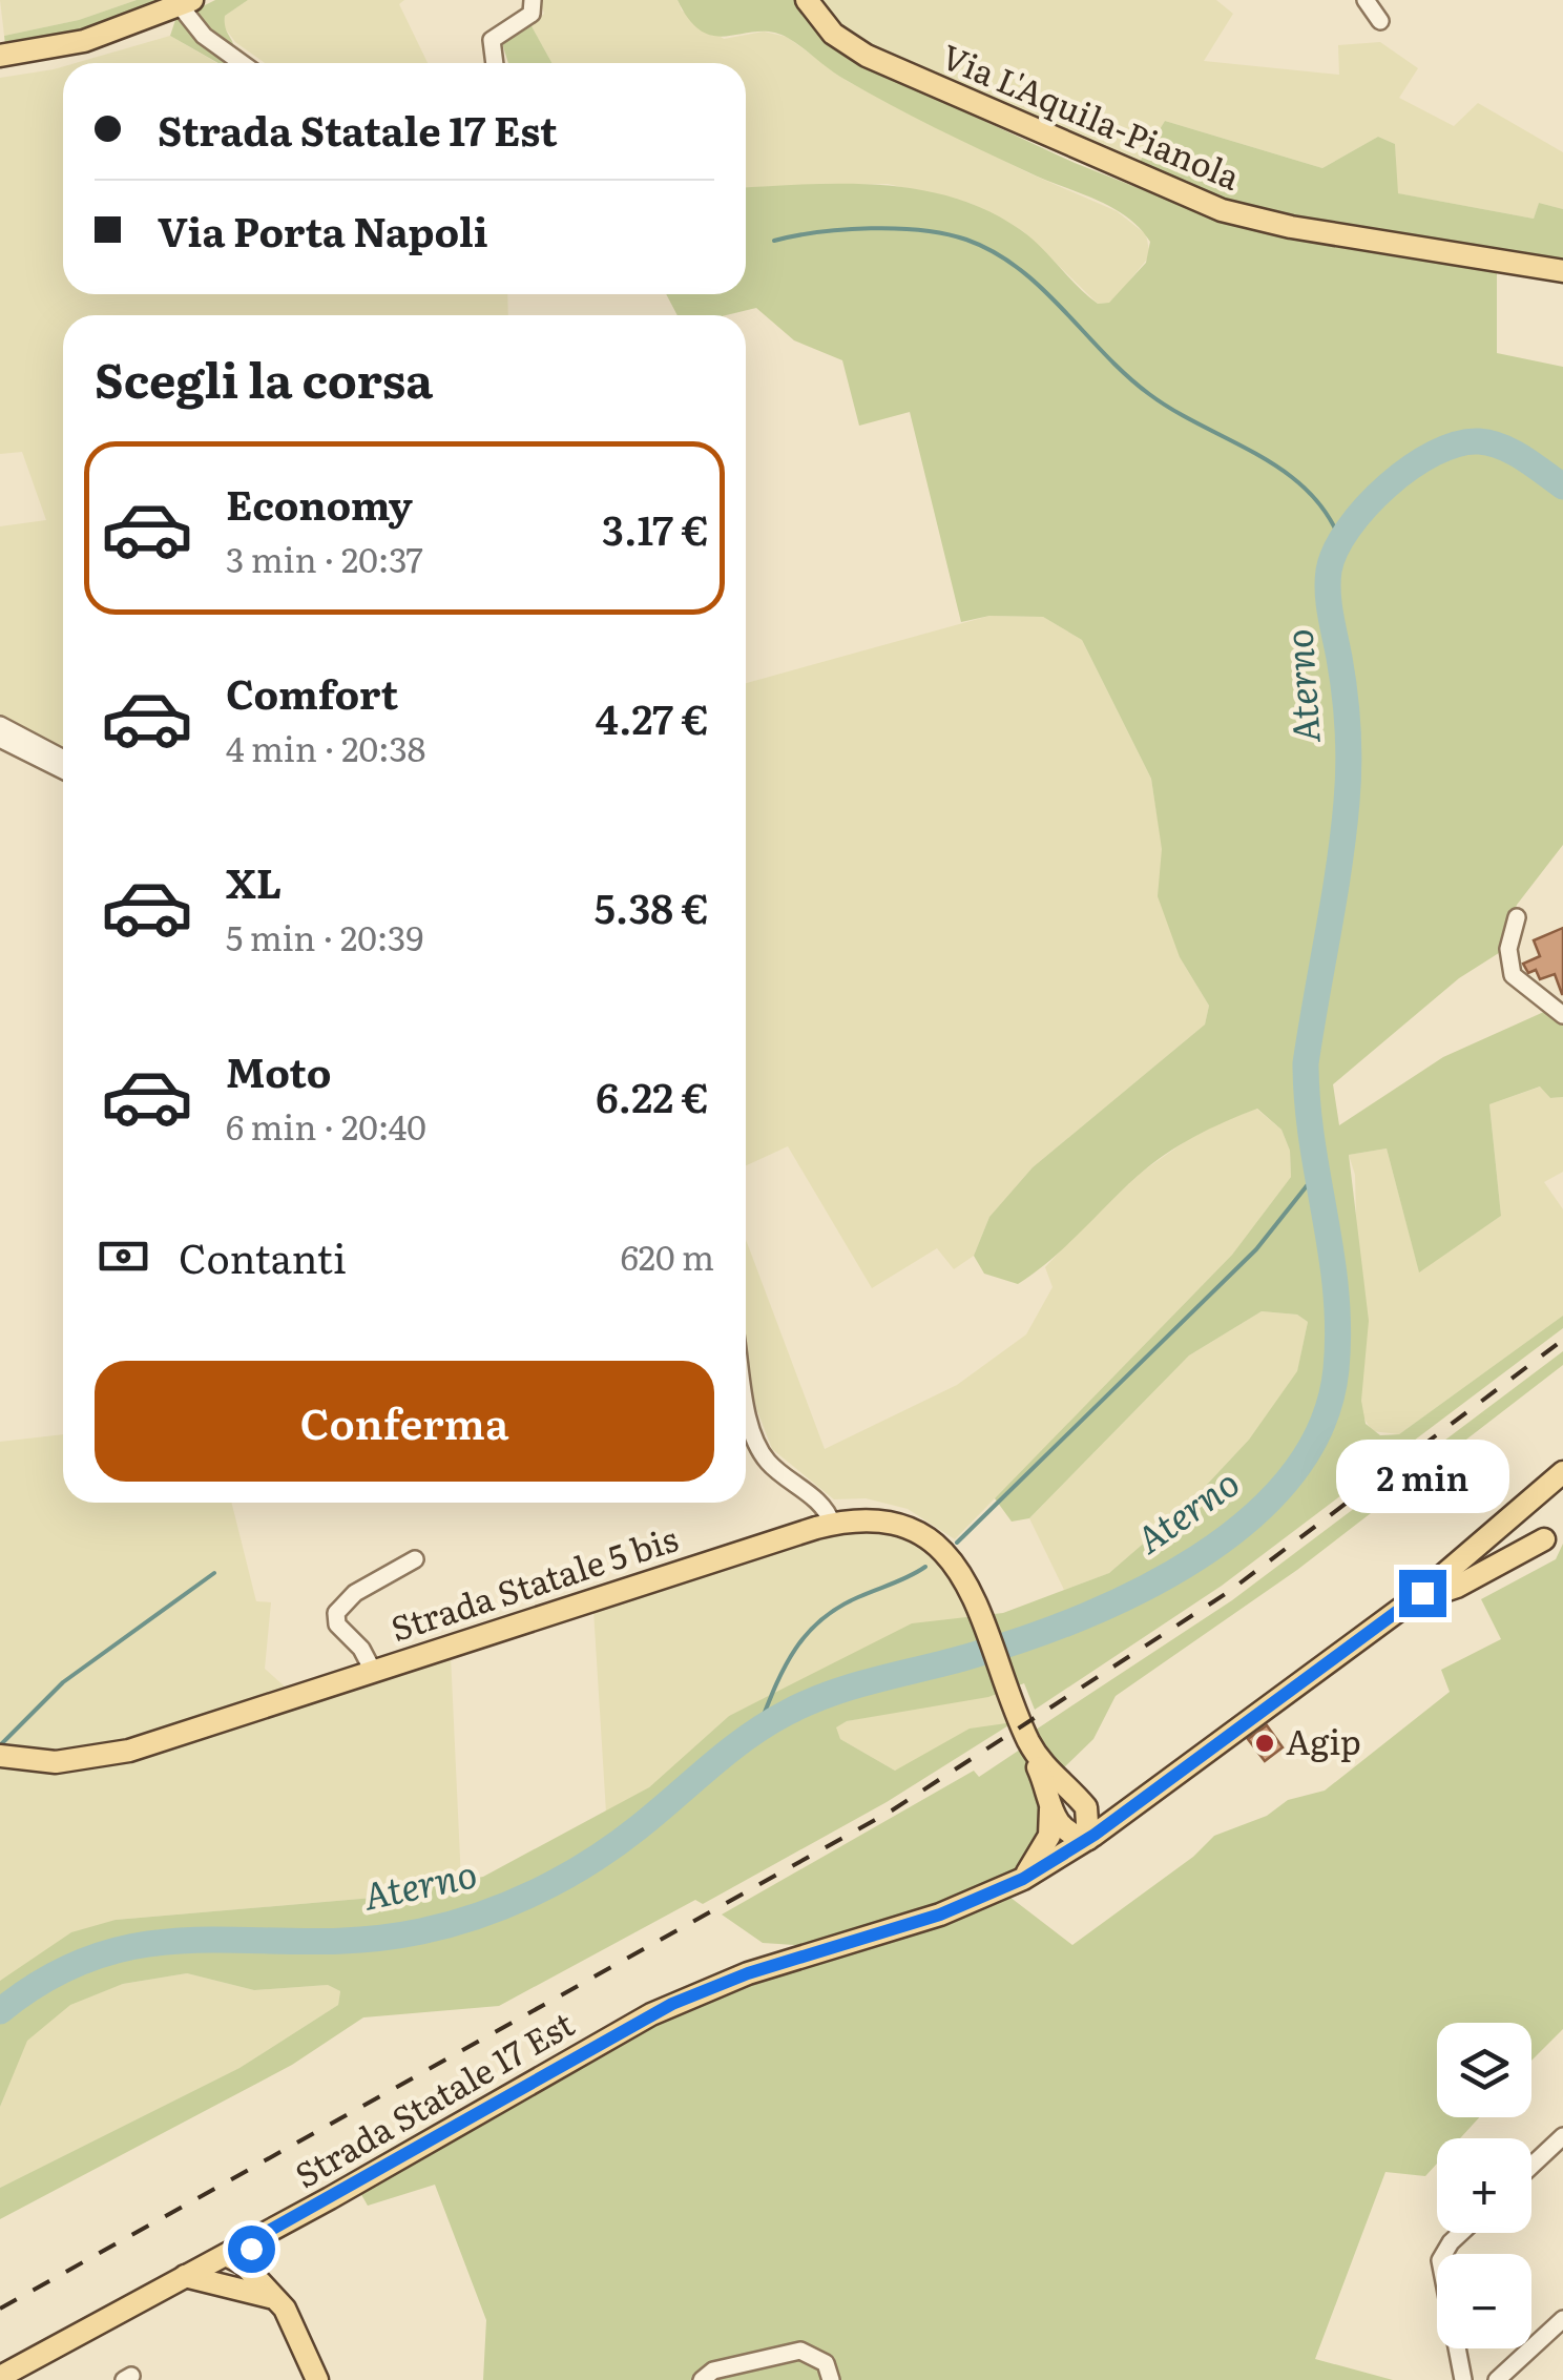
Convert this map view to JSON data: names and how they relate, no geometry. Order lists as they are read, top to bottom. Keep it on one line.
{"streets":{"main road":["Via L'Aquila-Pianola","Strada Statale 5 bis","Strada Statale 17 Est"]},"crossings":[["Strada Statale 5 bis","Strada Statale 17 Est"]],"water":["Aterno"],"places":["Agip"],"page":{"banner":["Strada Statale 17 Est","Via Porta Napoli"],"heading":"Scegli la corsa","list":[{"name":"Economy","note":"3 min · 20:37","value":"3.17 €"},{"name":"Comfort","note":"4 min · 20:38","value":"4.27 €"},{"name":"XL","note":"5 min · 20:39","value":"5.38 €"},{"name":"Moto","note":"6 min · 20:40","value":"6.22 €"}],"pay":["Contanti","620 m"],"buttons":"Conferma","bubble":"2 min","map_buttons":["+","−"]}}
